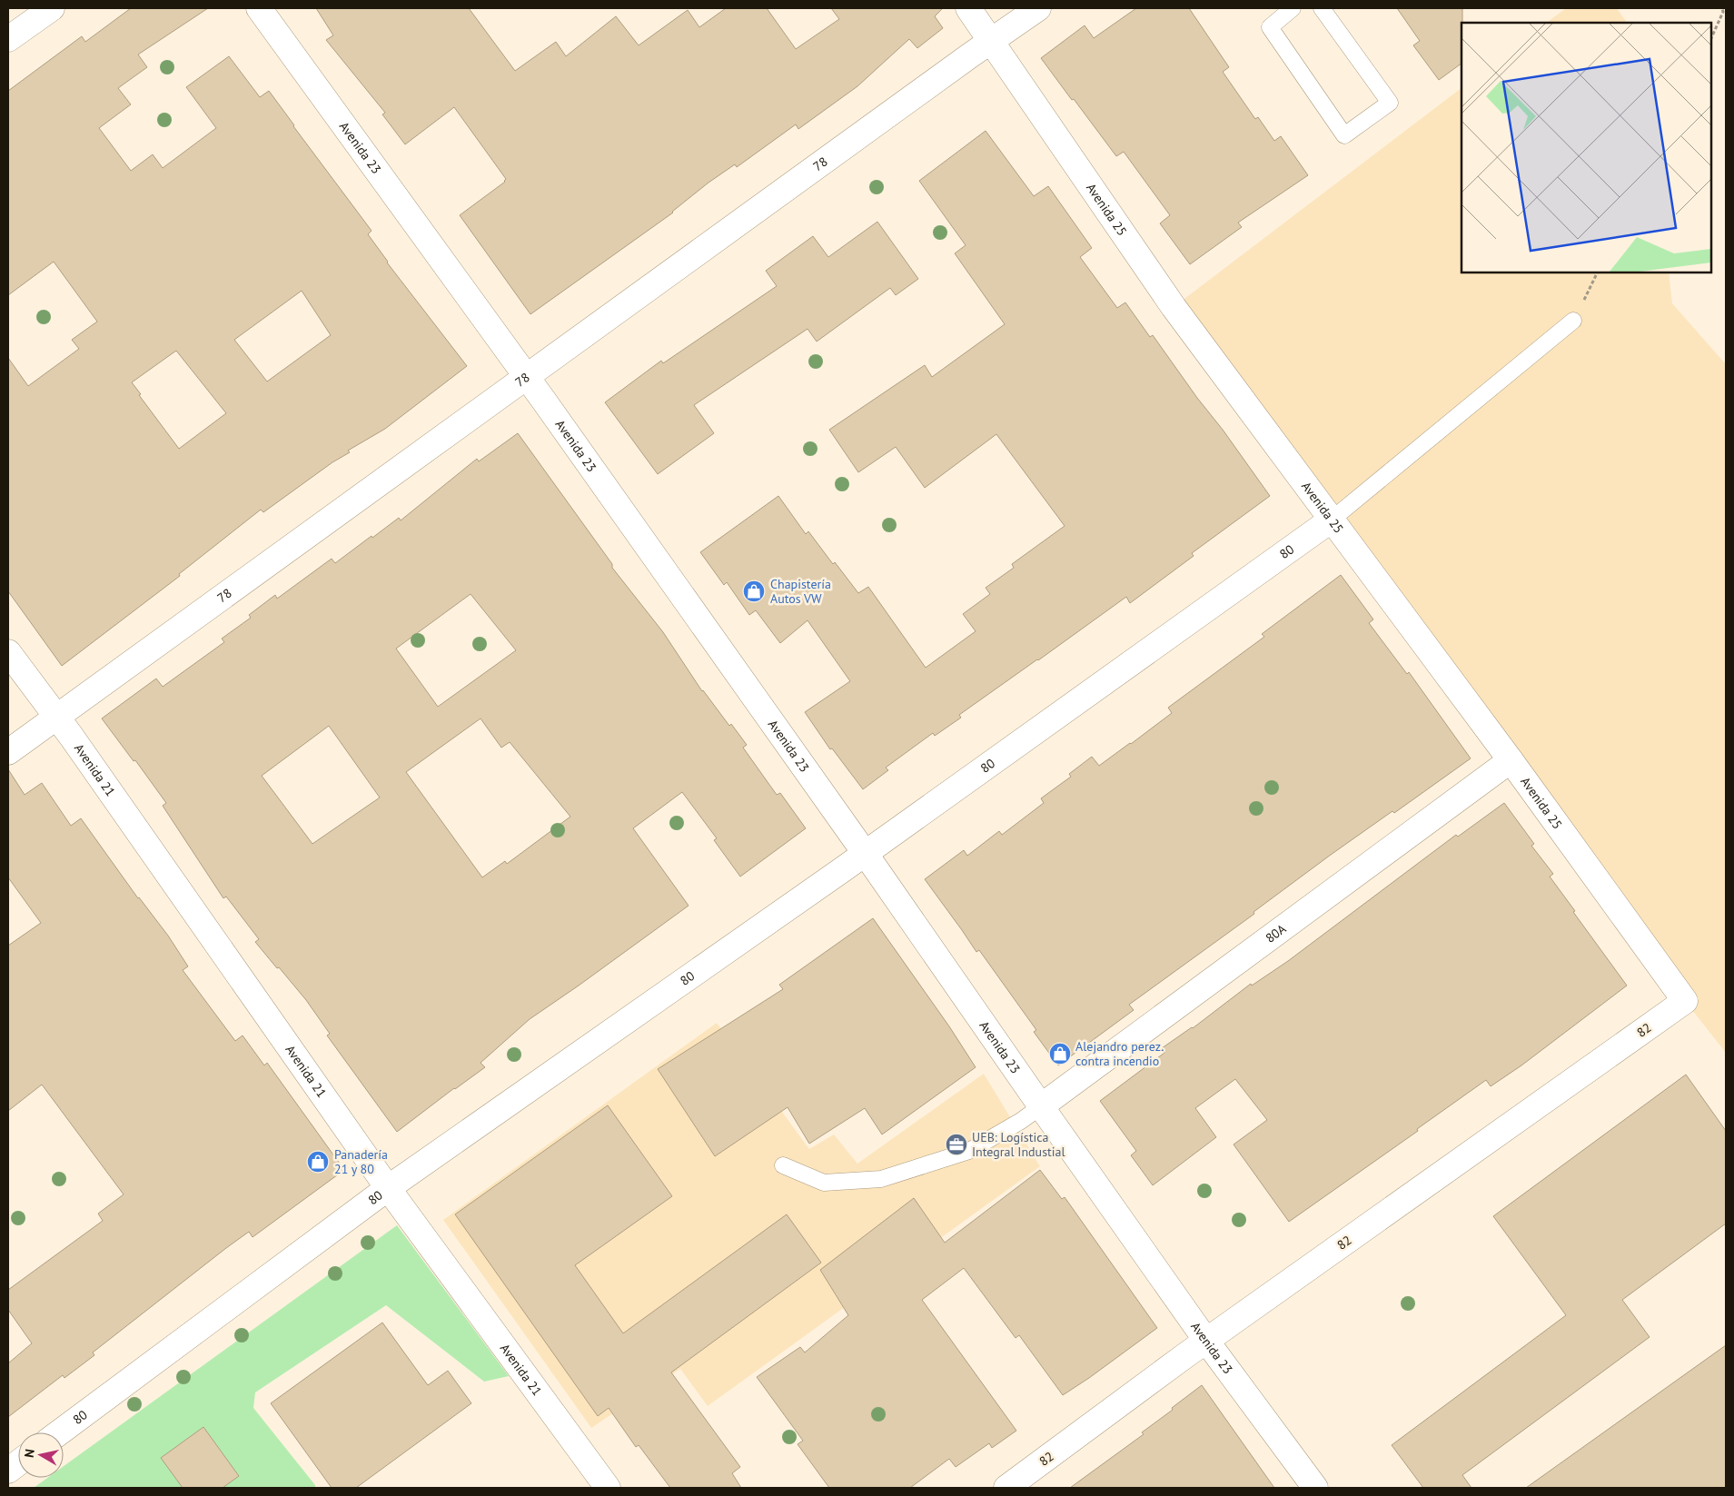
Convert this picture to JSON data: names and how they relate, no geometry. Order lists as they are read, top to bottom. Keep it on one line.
{"streets":{"street":["Avenida 23","78","Avenida 25","80","Avenida 21","80A","82"]},"crossings":[["Avenida 23","78"],["Avenida 23","80"],["Avenida 23","80A"],["Avenida 23","82"],["78","Avenida 25"],["78","Avenida 21"],["Avenida 25","80"],["Avenida 25","80A"],["Avenida 25","82"],["80","Avenida 21"]],"places":{"shop":["Chapistería Autos VW","Alejandro perez. contra incendio","Panadería 21 y 80"],"office":["UEB: Logística Integral Industial"]},"north":"left"}
